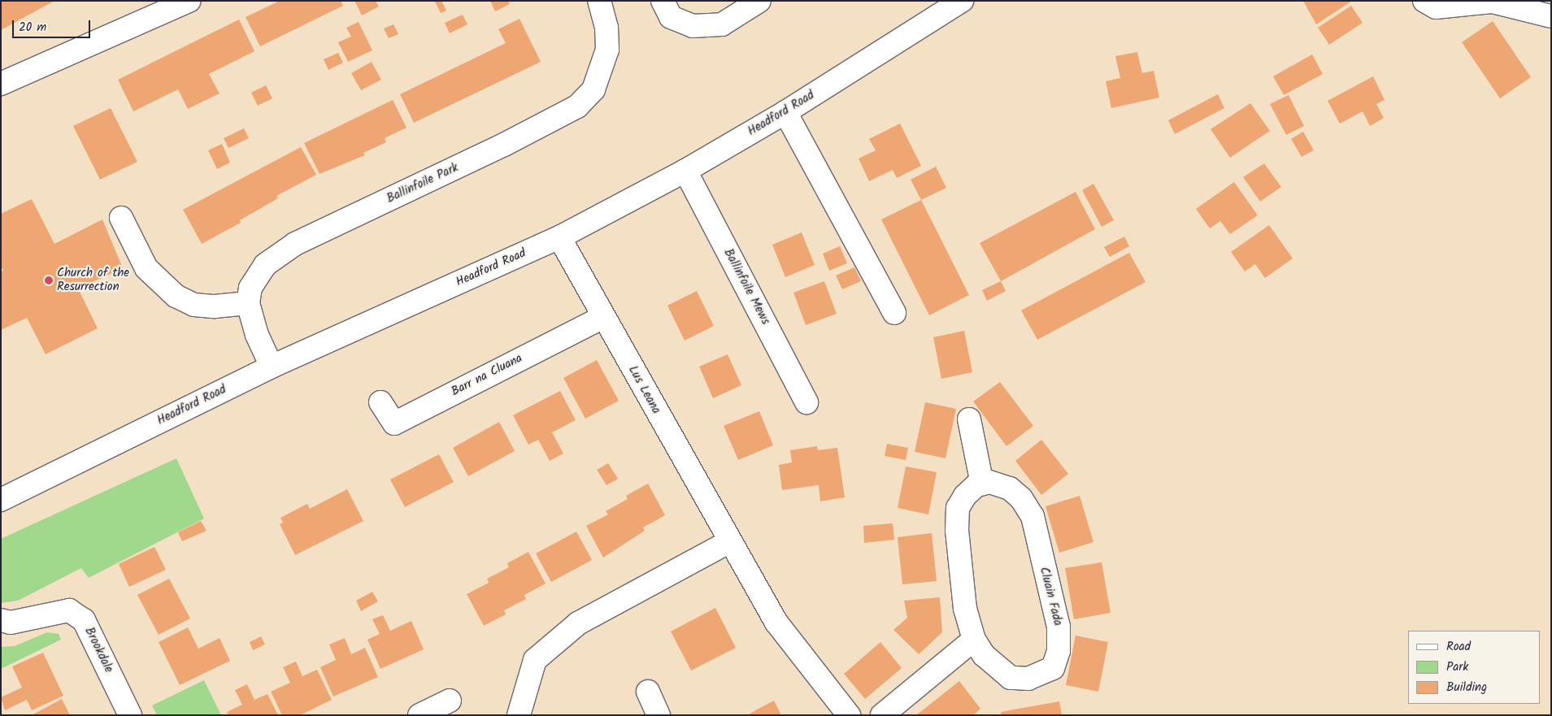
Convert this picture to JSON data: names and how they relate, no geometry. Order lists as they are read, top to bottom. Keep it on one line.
{"streets":{"street":["Headford Road","Ballinfoile Park","Ballinfoile Mews","Barr na Cluana","Lus Leana","Cluain Fada","Brookdale"]},"crossings":[["Headford Road","Ballinfoile Mews"],["Headford Road","Lus Leana"],["Barr na Cluana","Lus Leana"]],"places":["Church of the Resurrection"],"legend":["Road","Park","Building"],"scale_bar":"20 m"}
